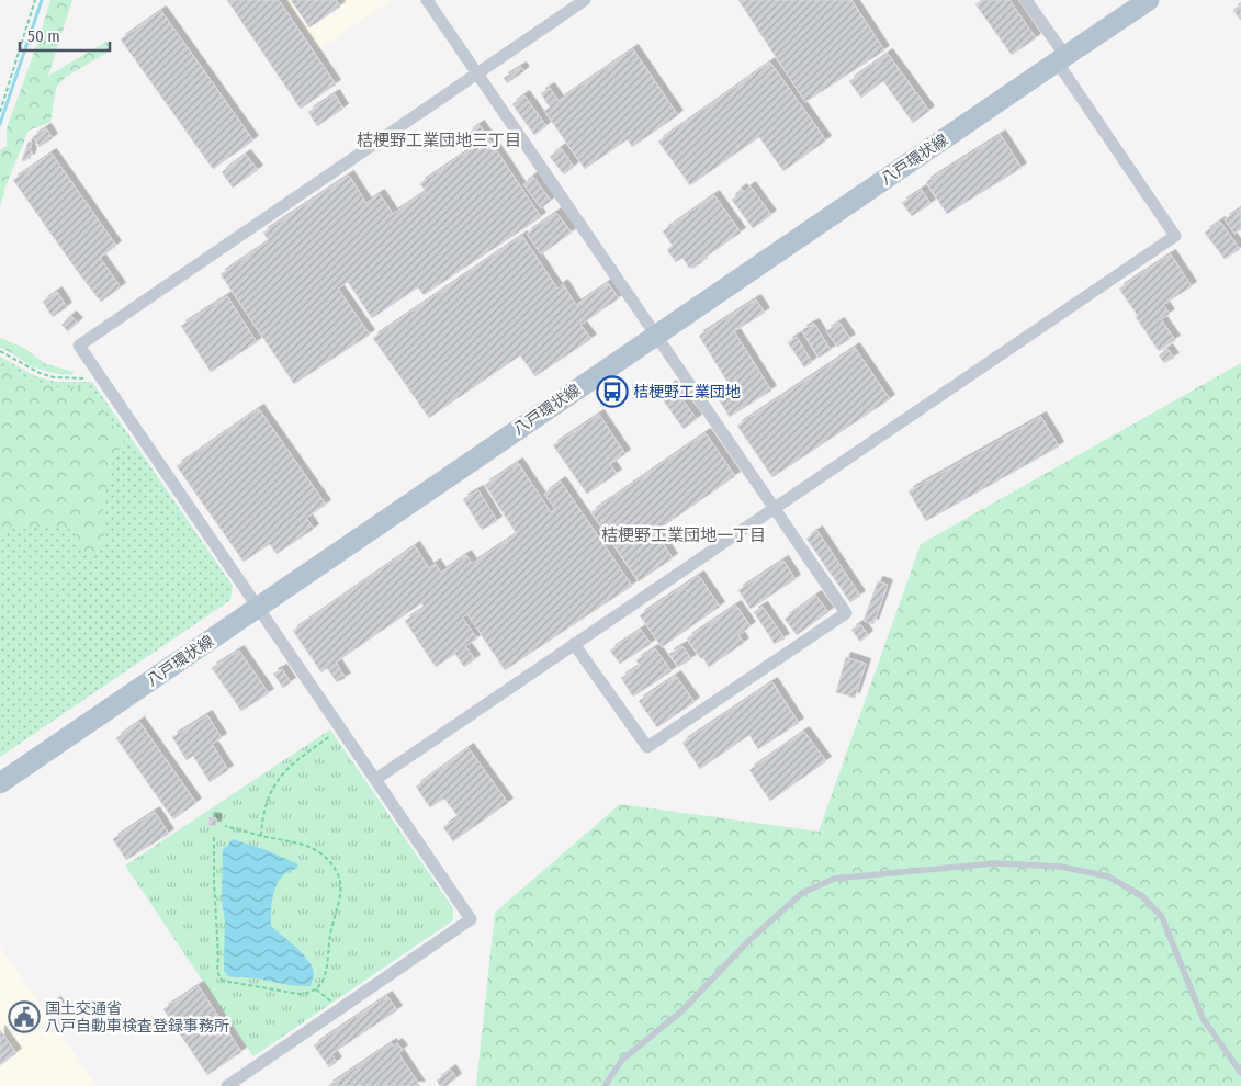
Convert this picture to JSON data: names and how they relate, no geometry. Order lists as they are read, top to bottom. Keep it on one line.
{"streets":{"main road":["八戸環状線"]},"districts":["桔梗野工業団地三丁目","桔梗野工業団地一丁目"],"places":{"bus stop":["桔梗野工業団地"],"public building":["国土交通省 八戸自動車検査登録事務所"]},"scale_bar":"50 m"}
